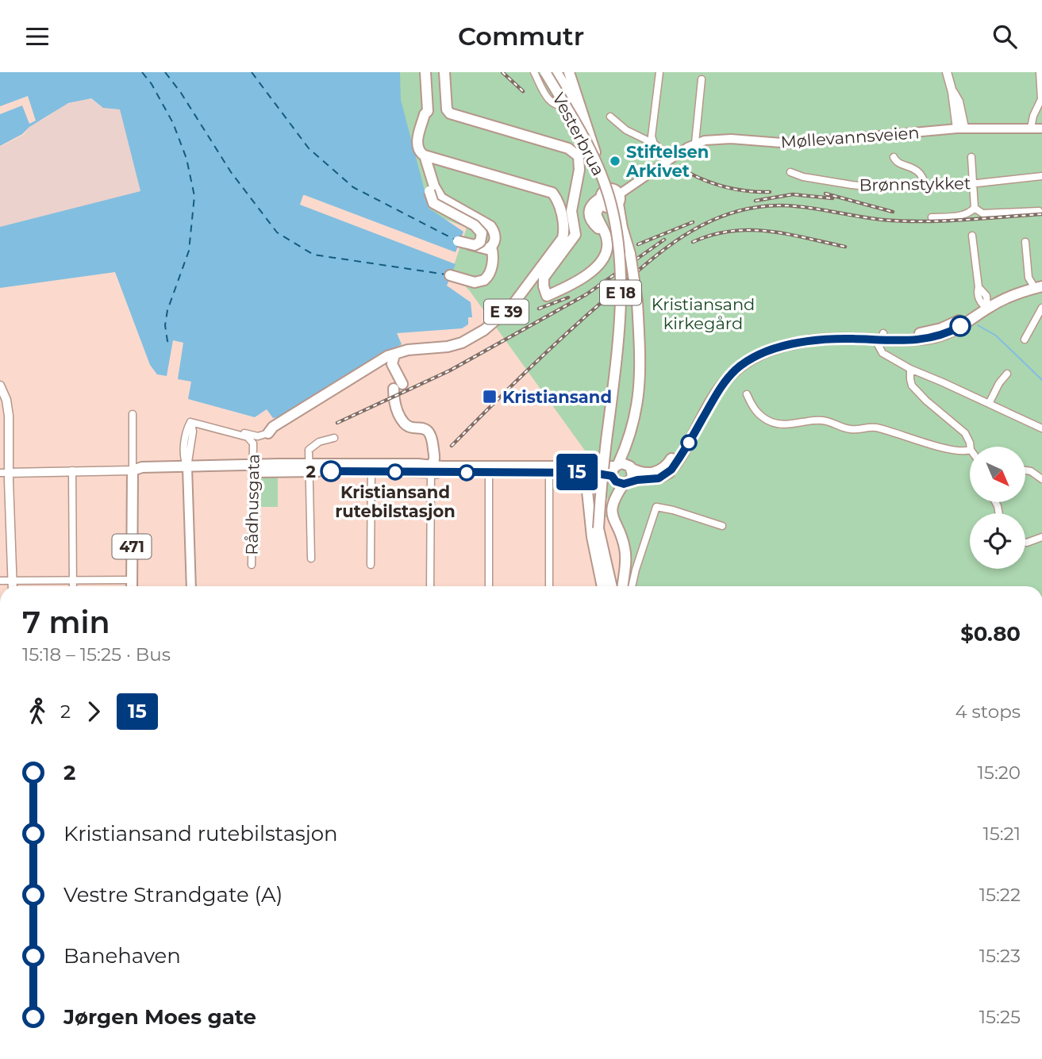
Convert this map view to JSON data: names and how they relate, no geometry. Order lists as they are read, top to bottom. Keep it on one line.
{"streets":{"main road":["Vesterbrua","Møllevannsveien","E 18","E 39","471"],"street":["Brønnstykket","Rådhusgata"]},"crossings":[["Vesterbrua","E 18"],["Møllevannsveien","E 18"],["Møllevannsveien","E 39"],["E 18","E 39"]],"parks":["Kristiansand kirkegård"],"places":{"other":["Stiftelsen Arkivet","2","Kristiansand rutebilstasjon"],"transit":["Kristiansand"]},"lines":["bus line 15"],"north":"bottom right","page":{"header":"Commutr","on_map":"15","heading":["7 min","15:18 – 15:25 · Bus","$0.80"],"legs":["2","15","4 stops"],"list":[{"name":"2","value":"15:20"},{"name":"Kristiansand rutebilstasjon","value":"15:21"},{"name":"Vestre Strandgate (A)","value":"15:22"},{"name":"Banehaven","value":"15:23"},{"name":"Jørgen Moes gate","value":"15:25"}]}}
